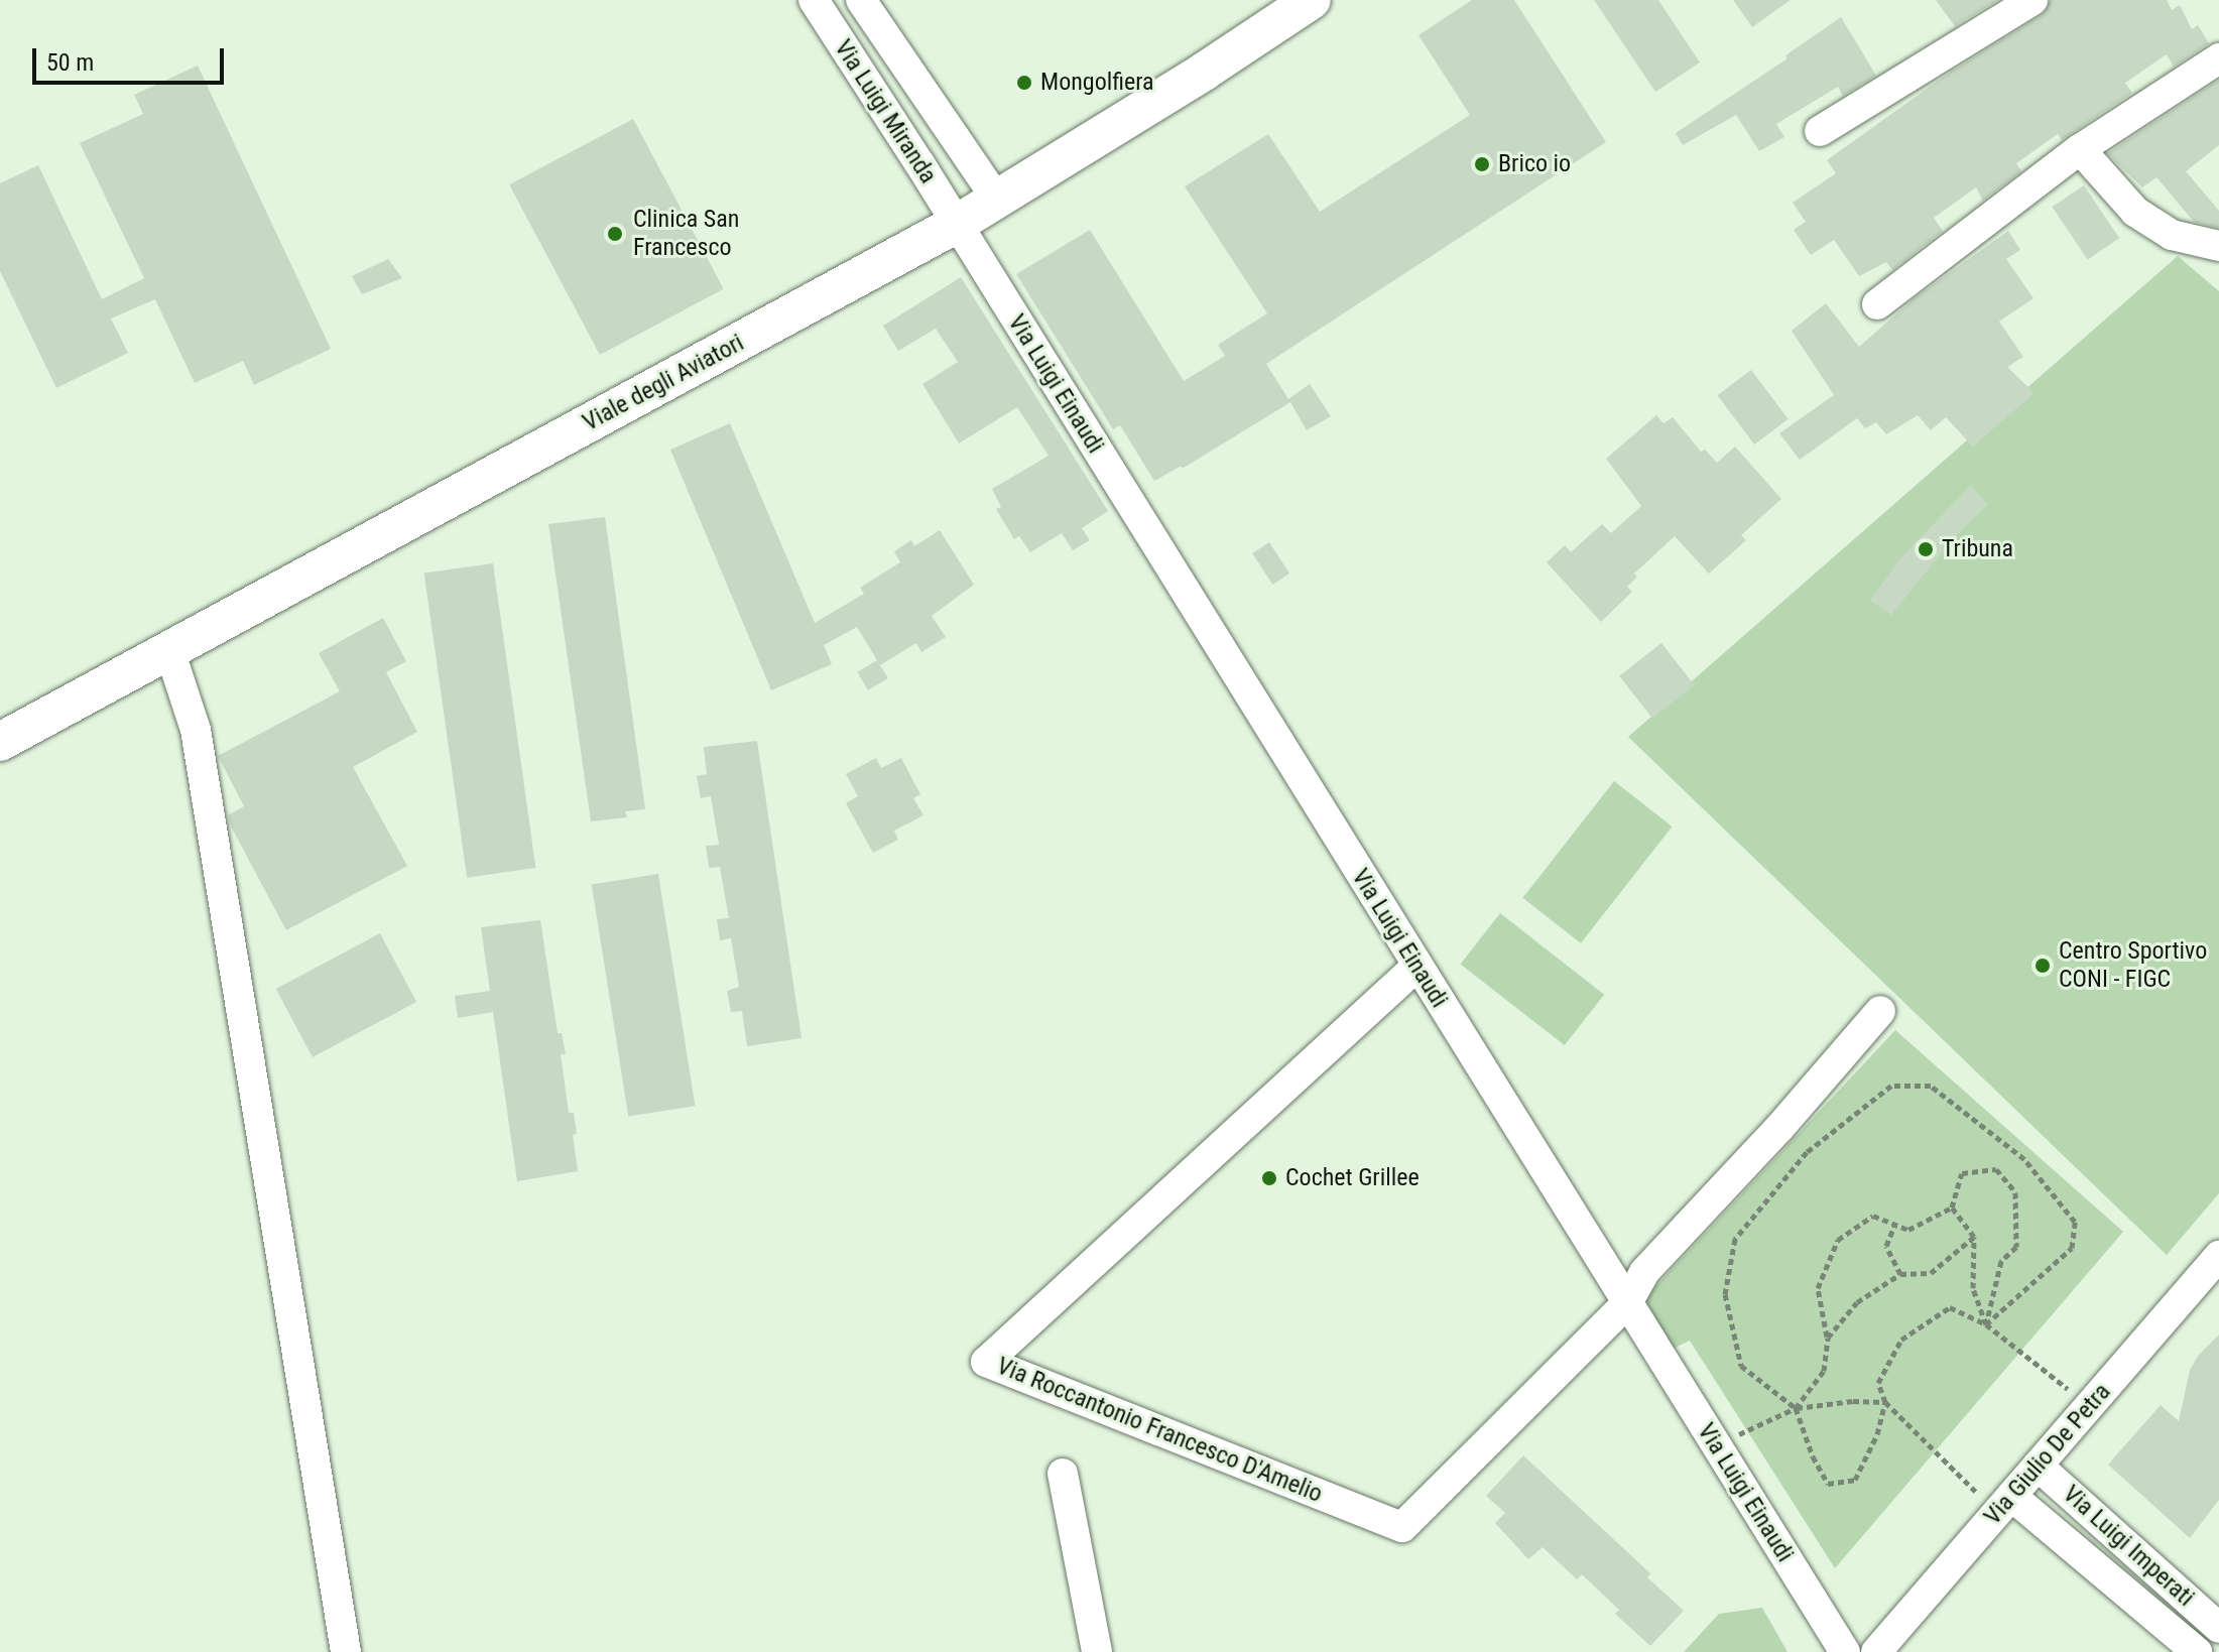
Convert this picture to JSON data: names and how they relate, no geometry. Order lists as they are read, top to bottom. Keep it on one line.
{"streets":{"main road":["Viale degli Aviatori"],"street":["Via Luigi Miranda","Via Luigi Einaudi","Via Roccantonio Francesco D'Amelio","Via Giulio De Petra","Via Luigi Imperati"]},"crossings":[["Via Luigi Miranda","Viale degli Aviatori"],["Via Luigi Miranda","Via Luigi Einaudi"],["Viale degli Aviatori","Via Luigi Einaudi"],["Via Luigi Einaudi","Via Roccantonio Francesco D'Amelio"],["Via Giulio De Petra","Via Luigi Imperati"]],"places":["Mongolfiera","Brico io","Clinica San Francesco","Tribuna","Centro Sportivo CONI - FIGC","Cochet Grillee"],"scale_bar":"50 m"}
